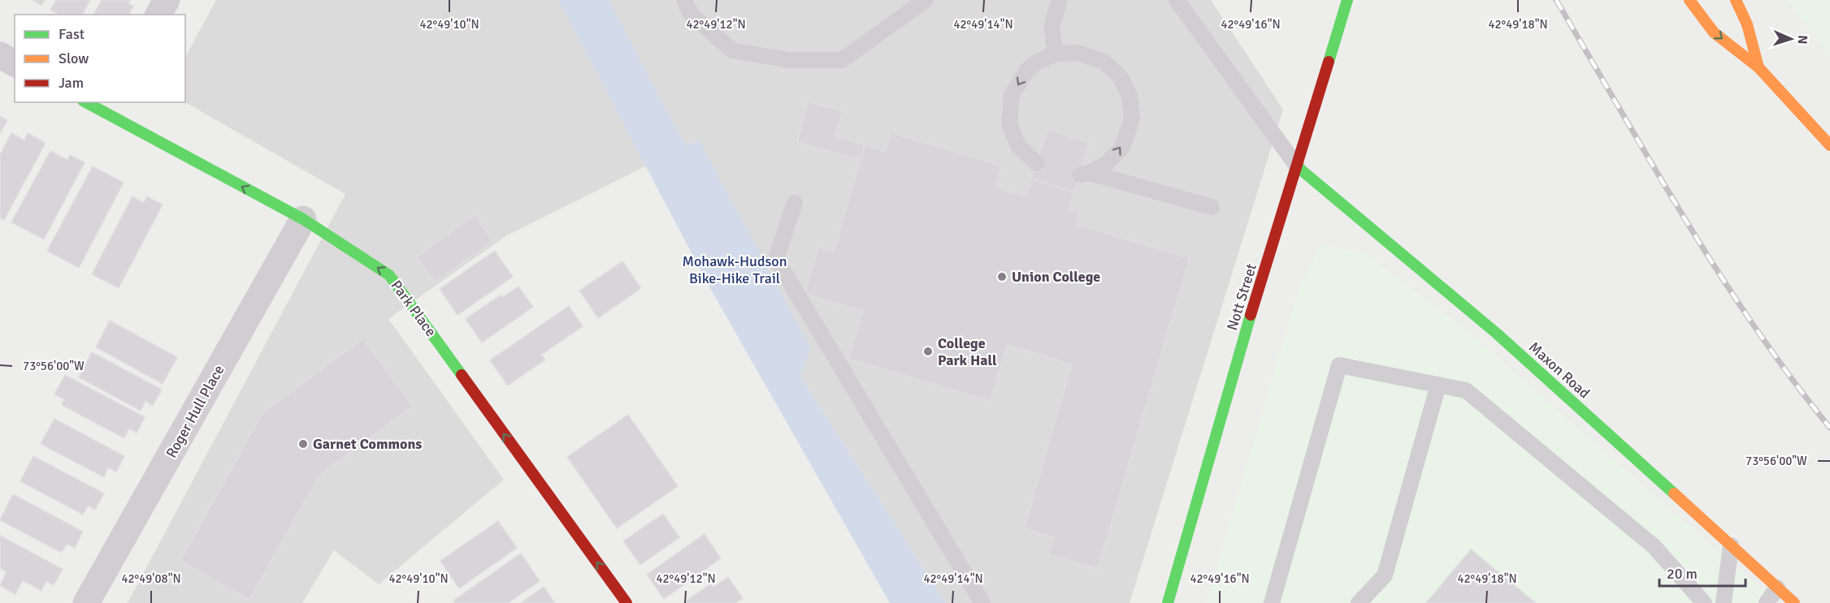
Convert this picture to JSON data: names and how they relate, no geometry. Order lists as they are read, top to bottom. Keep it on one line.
{"streets":{"main road":["Nott Street","Park Place","Maxon Road"],"street":["Roger Hull Place"]},"crossings":[["Nott Street","Maxon Road"],["Park Place","Roger Hull Place"]],"one_way":["Park Place"],"parks":["Mohawk-Hudson Bike-Hike Trail"],"places":["Union College","College Park Hall","Garnet Commons"],"legend":["Fast","Slow","Jam"],"scale_bar":"20 m","north":"right","coordinates":["42°49'10\"N","42°49'12\"N","42°49'14\"N","42°49'16\"N","42°49'18\"N","73°56'00\"W","42°49'08\"N"]}
